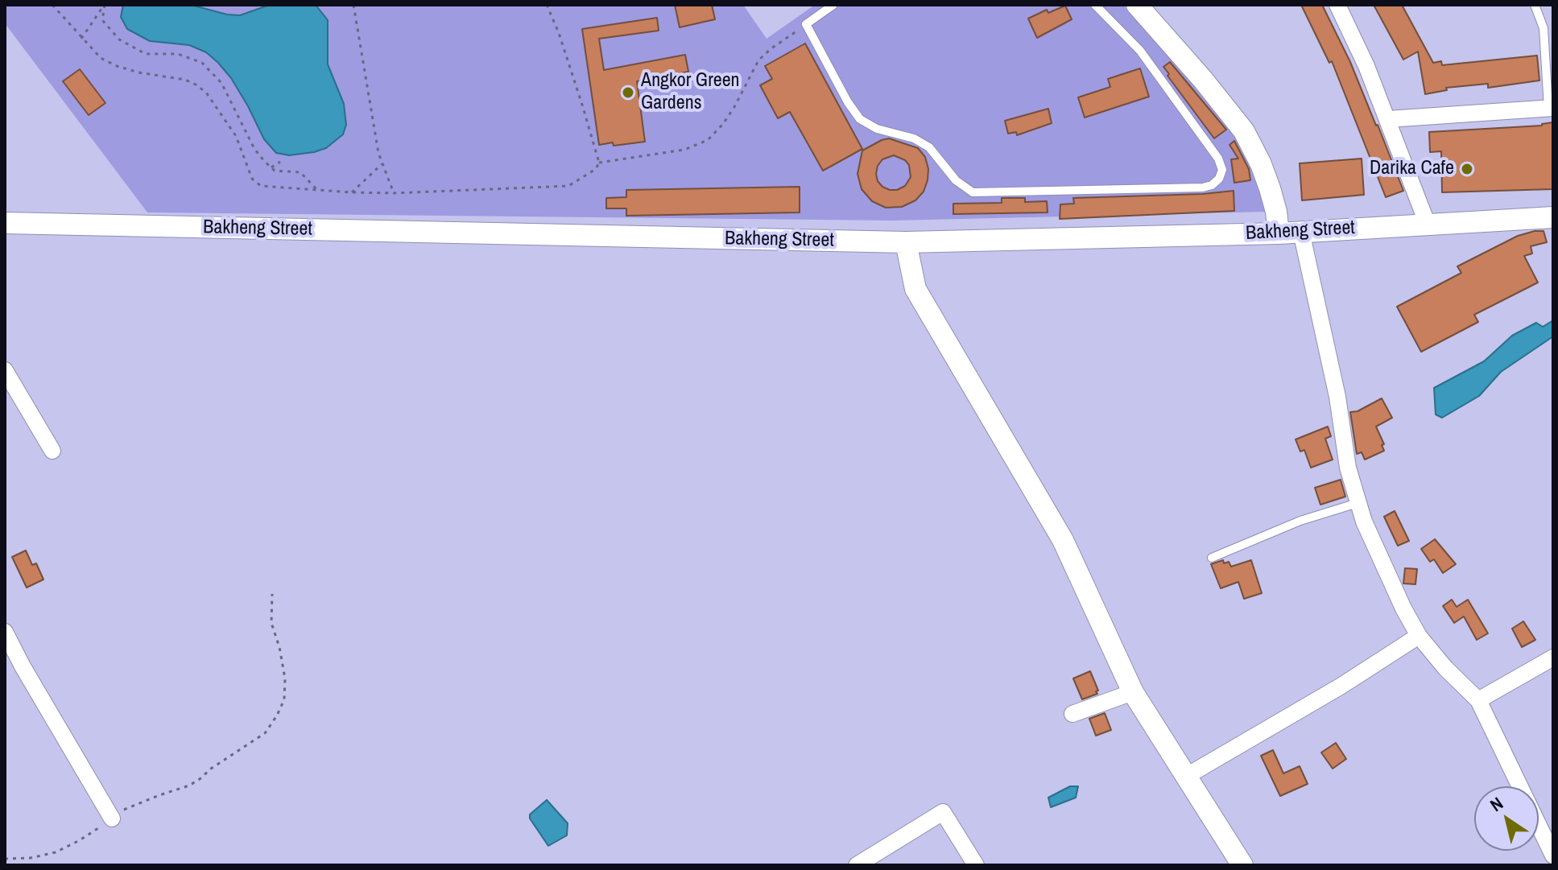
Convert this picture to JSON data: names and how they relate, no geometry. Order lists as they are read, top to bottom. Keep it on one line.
{"streets":{"street":["Bakheng Street"]},"places":["Angkor Green Gardens","Darika Cafe"],"north":"top left"}
